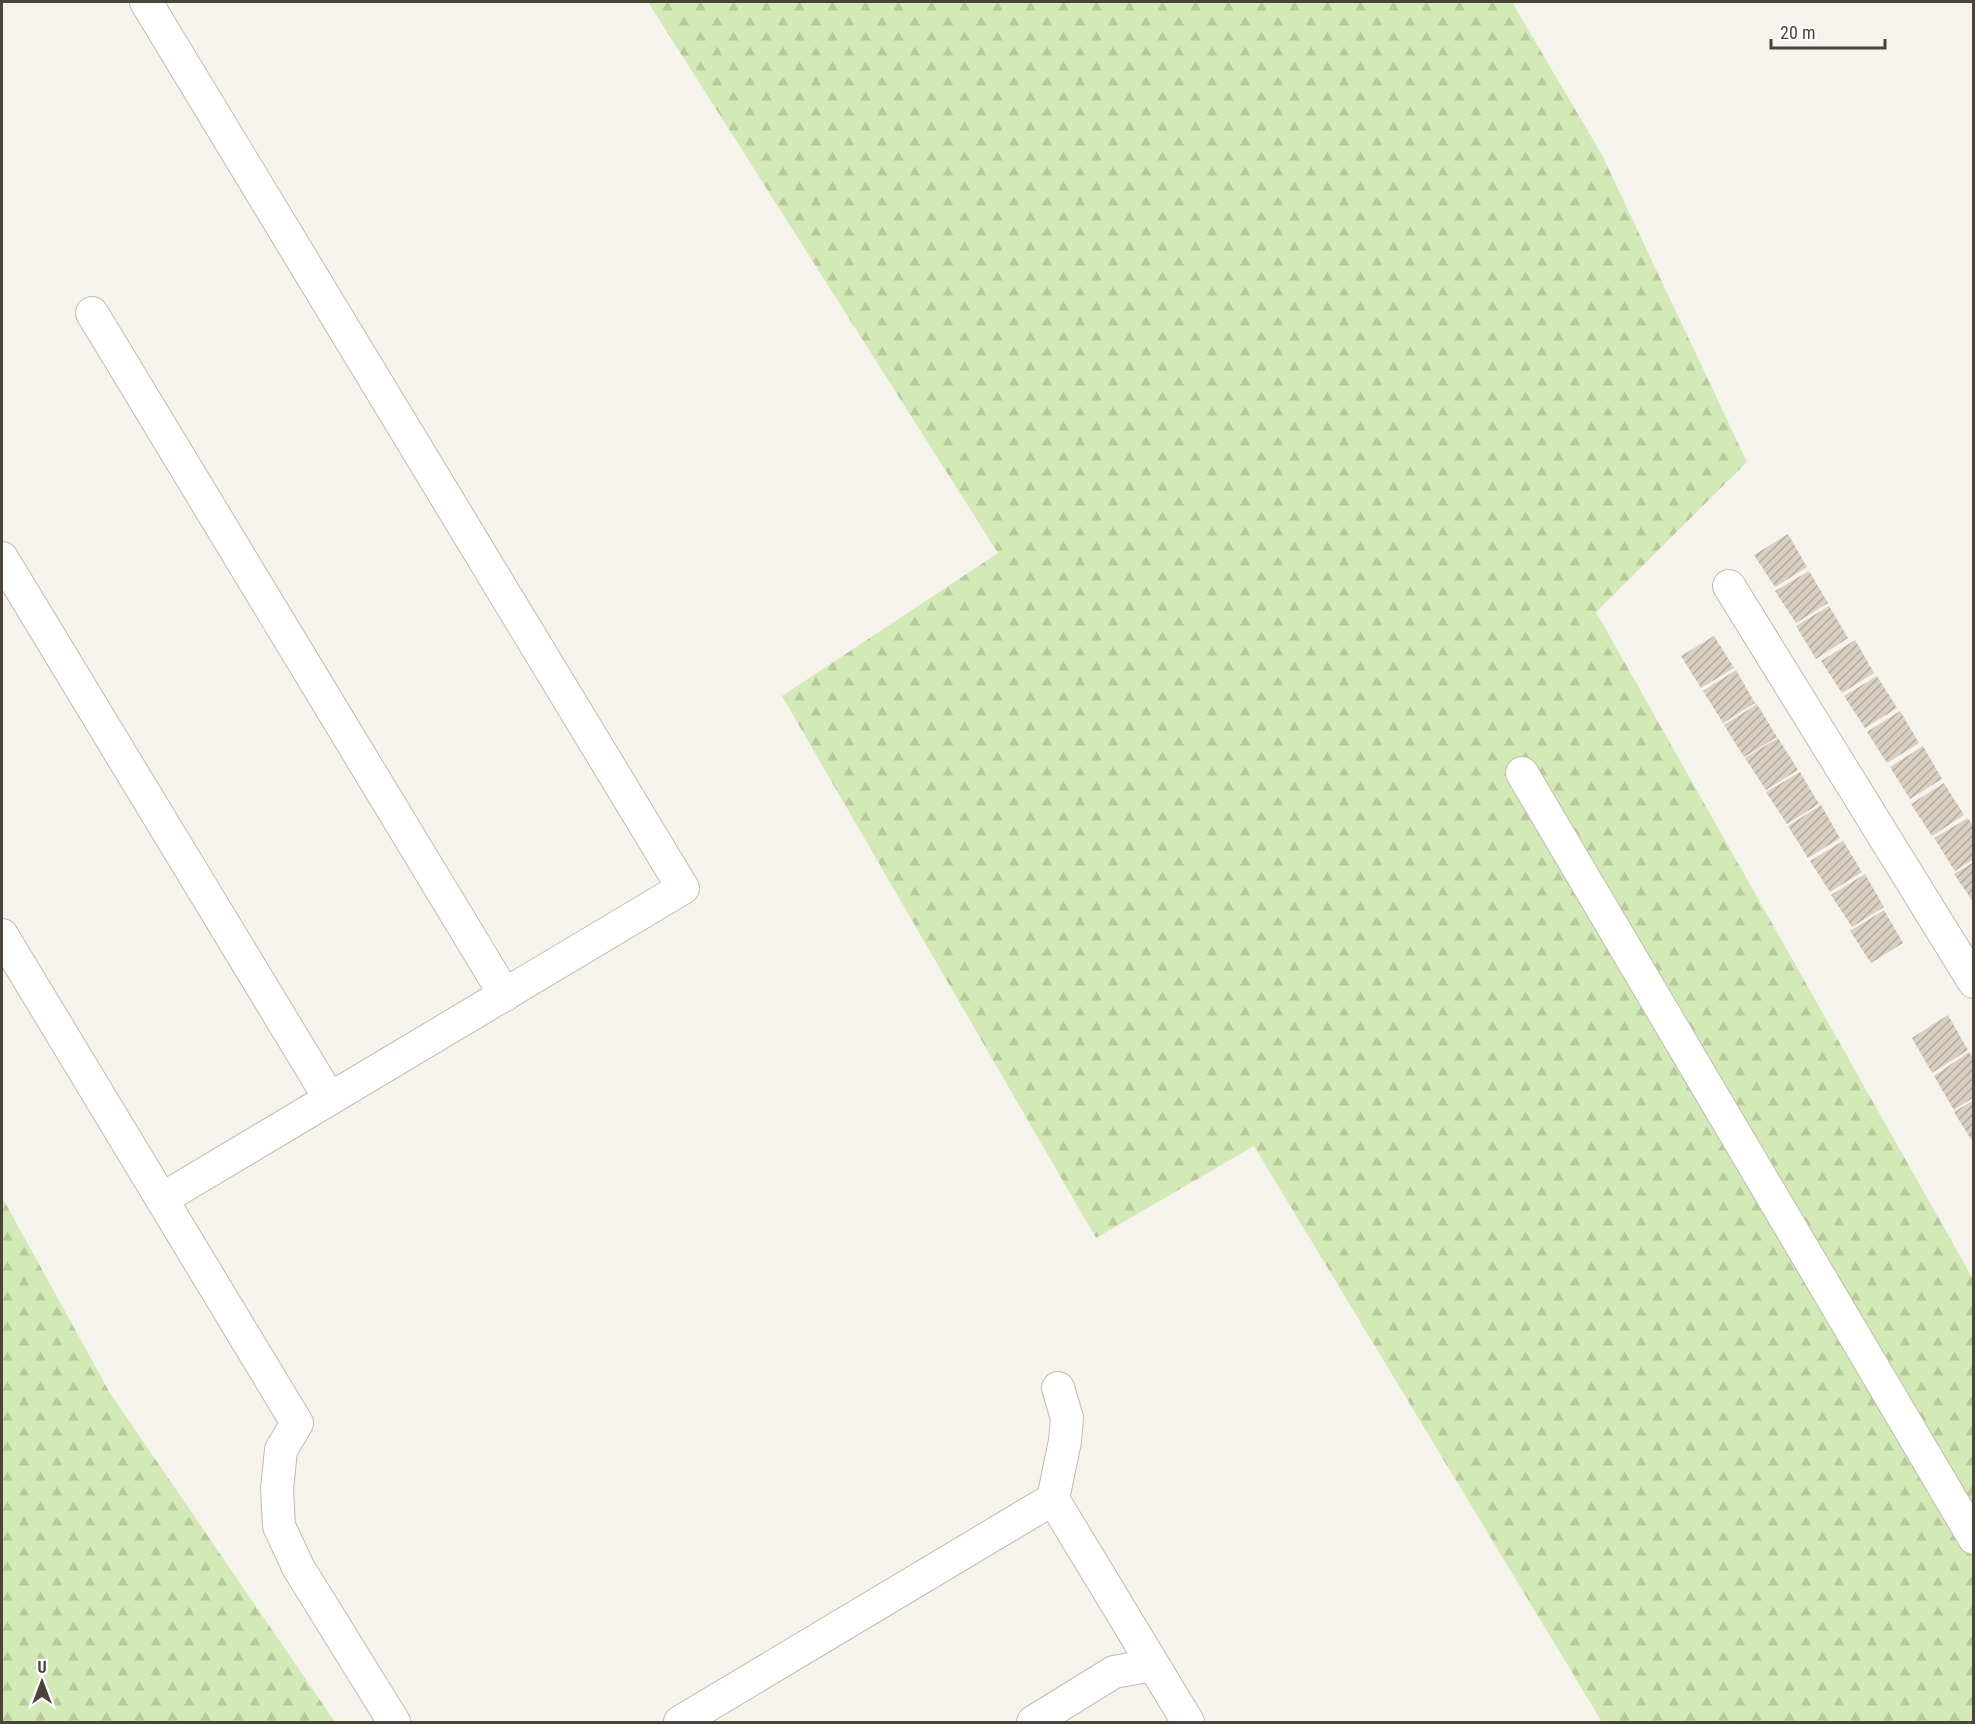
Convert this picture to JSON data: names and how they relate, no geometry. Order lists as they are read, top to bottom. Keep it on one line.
{"scale_bar":"20 m","north":"top"}
